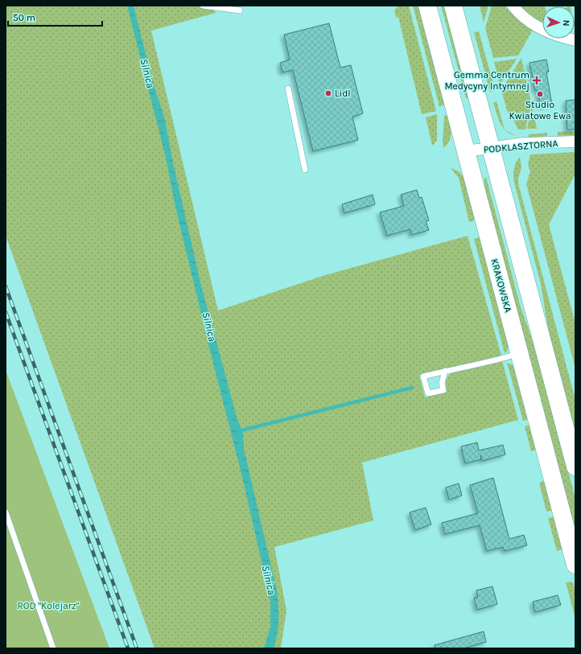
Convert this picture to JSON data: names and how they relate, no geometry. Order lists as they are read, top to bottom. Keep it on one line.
{"streets":{"main road":["KRAKOWSKA"],"street":["PODKLASZTORNA"]},"crossings":[["PODKLASZTORNA","KRAKOWSKA"]],"water":["Silnica"],"parks":["ROD \"Kolejarz\""],"places":{"health":["Gemma Centrum Medycyny Intymnej"],"other":["Lidl","Studio Kwiatowe Ewa"]},"scale_bar":"50 m","north":"right"}
